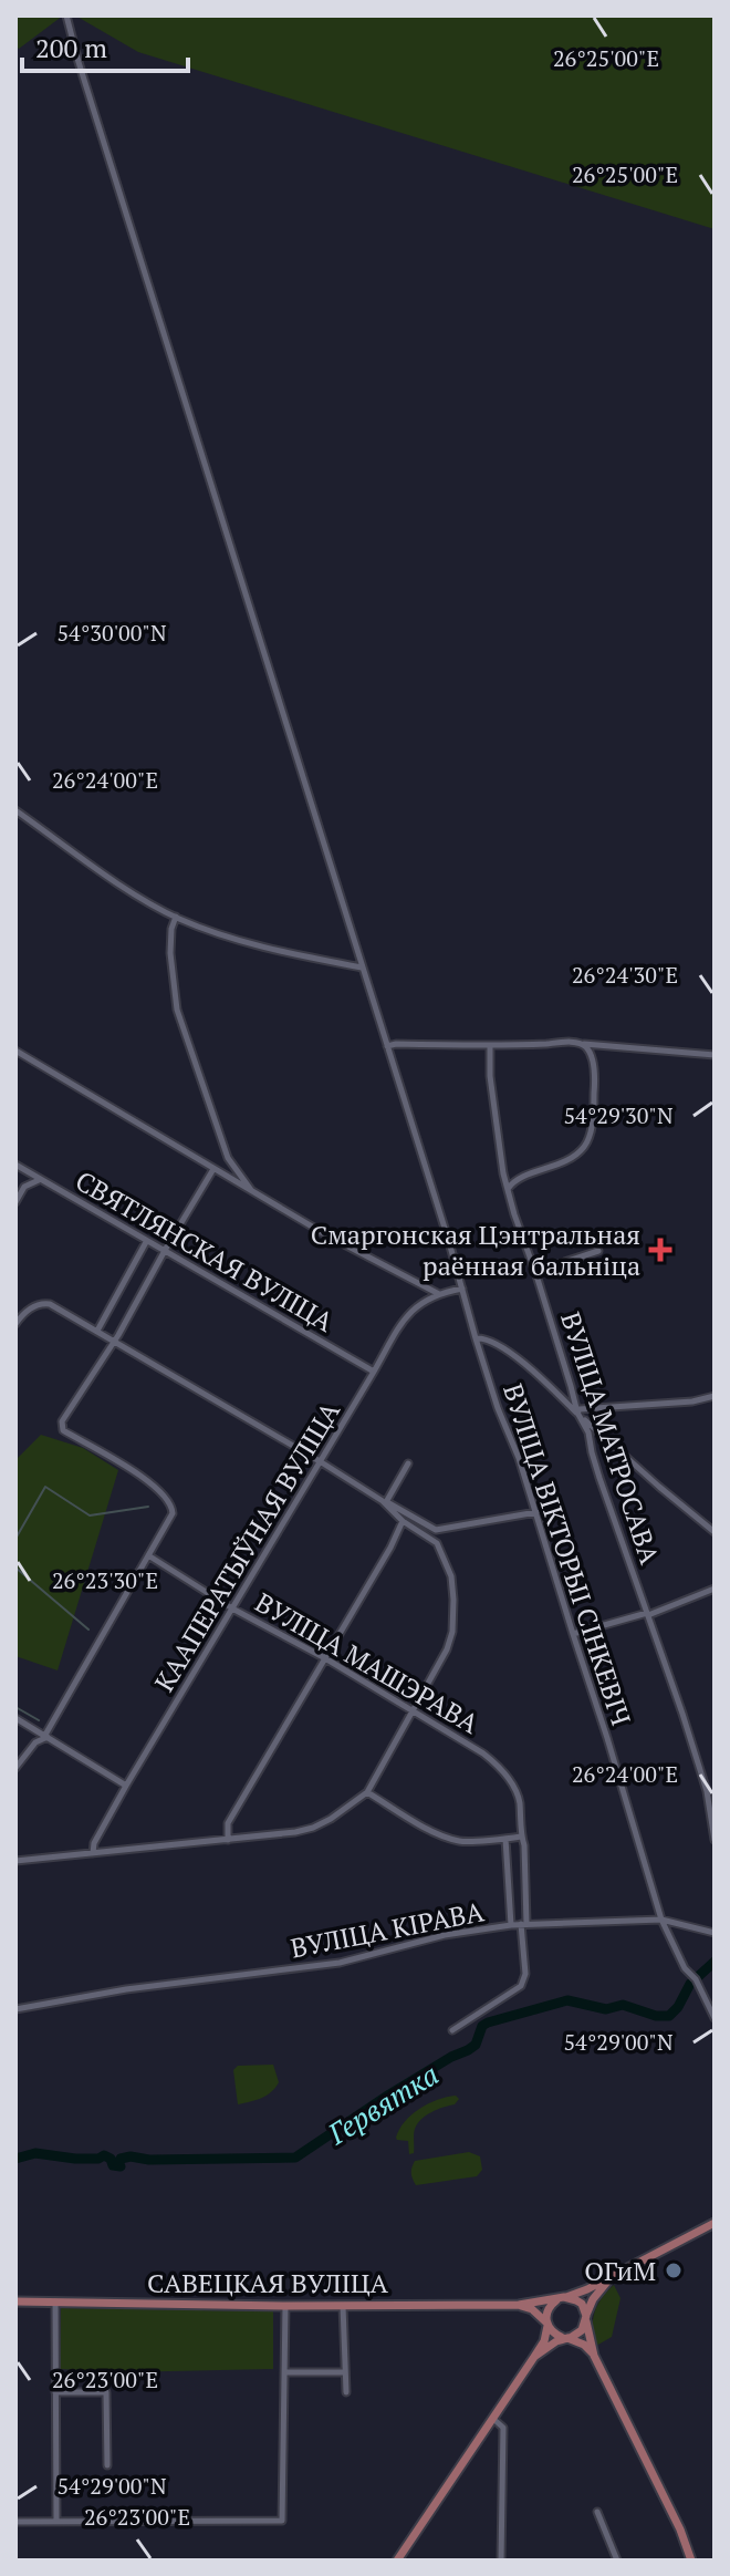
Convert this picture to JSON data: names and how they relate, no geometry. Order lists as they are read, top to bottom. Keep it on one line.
{"streets":{"main road":["САВЕЦКАЯ ВУЛІЦА"],"street":["СВЯТЛЯНСКАЯ ВУЛІЦА","ВУЛІЦА МАТРОСАВА","КААПЕРАТЫЎНАЯ ВУЛІЦА","ВУЛІЦА ВІКТОРЫІ СІНКЕВІЧ","ВУЛІЦА МАШЭРАВА","ВУЛІЦА КІРАВА"]},"crossings":[["СВЯТЛЯНСКАЯ ВУЛІЦА","КААПЕРАТЫЎНАЯ ВУЛІЦА"],["КААПЕРАТЫЎНАЯ ВУЛІЦА","ВУЛІЦА ВІКТОРЫІ СІНКЕВІЧ"],["КААПЕРАТЫЎНАЯ ВУЛІЦА","ВУЛІЦА МАШЭРАВА"],["ВУЛІЦА ВІКТОРЫІ СІНКЕВІЧ","ВУЛІЦА КІРАВА"],["ВУЛІЦА МАШЭРАВА","ВУЛІЦА КІРАВА"]],"water":["Гервятка"],"places":{"health":["Смаргонская Цэнтральная раённая бальніца"],"other":["ОГиМ"]},"scale_bar":"200 m","coordinates":["26°25'00\"E","54°30'00\"N","26°24'00\"E","26°24'30\"E","54°29'30\"N","26°23'30\"E","54°29'00\"N","26°23'00\"E"]}
